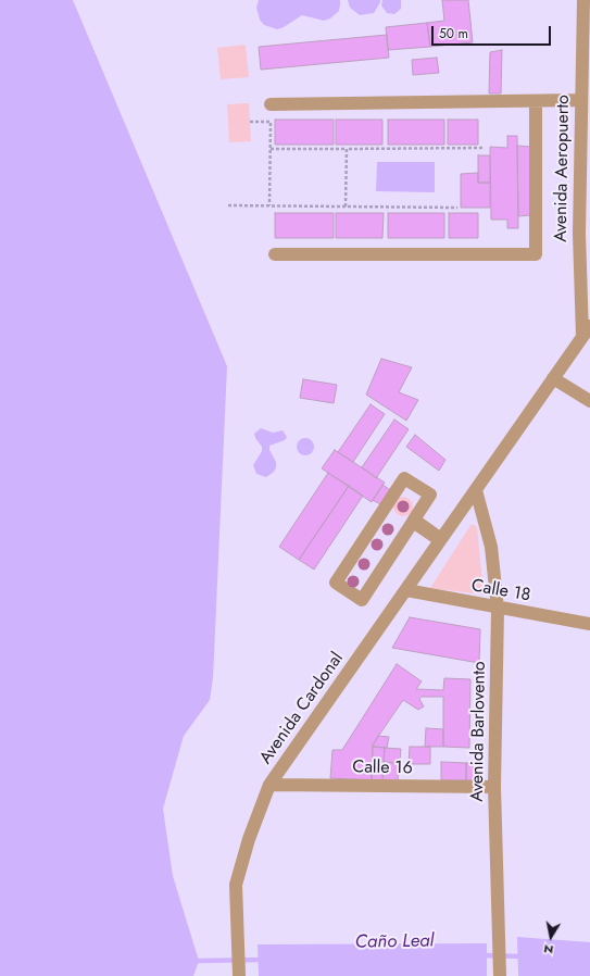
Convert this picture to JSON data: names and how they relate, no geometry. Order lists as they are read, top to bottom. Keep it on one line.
{"streets":{"street":["Avenida Aeropuerto","Calle 18","Avenida Cardonal","Avenida Barlovento","Calle 16"]},"crossings":[["Avenida Aeropuerto","Avenida Cardonal"],["Calle 18","Avenida Cardonal"],["Calle 18","Avenida Barlovento"],["Avenida Cardonal","Avenida Barlovento"],["Avenida Cardonal","Calle 16"],["Avenida Barlovento","Calle 16"]],"water":["Caño Leal"],"scale_bar":"50 m","north":"bottom"}
